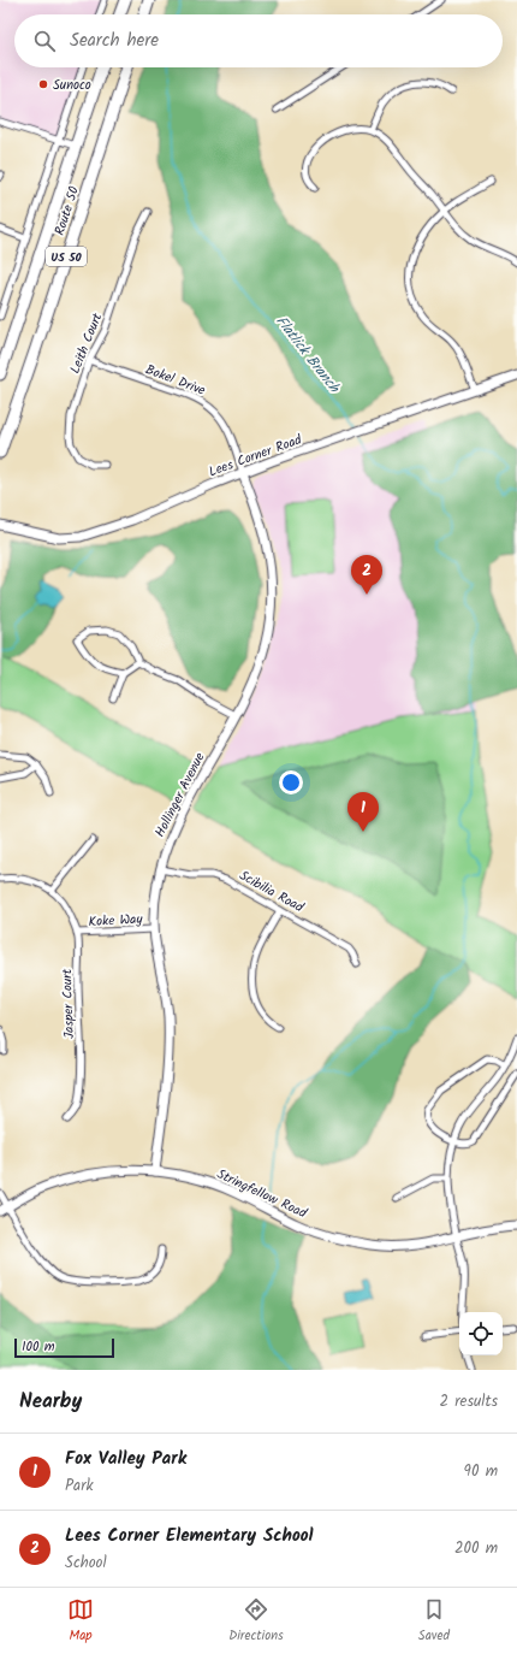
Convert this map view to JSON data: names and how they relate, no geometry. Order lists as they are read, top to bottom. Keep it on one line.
{"streets":{"highway":["Route 50","US 50"],"street":["Leith Court","Bokel Drive","Lees Corner Road","Hollinger Avenue","Scibilia Road","Koke Way","Jasper Court","Stringfellow Road"]},"crossings":[["Leith Court","Bokel Drive"],["Bokel Drive","Lees Corner Road"],["Bokel Drive","Hollinger Avenue"],["Lees Corner Road","Hollinger Avenue"],["Hollinger Avenue","Scibilia Road"],["Hollinger Avenue","Koke Way"],["Hollinger Avenue","Stringfellow Road"],["Koke Way","Jasper Court"]],"water":["Flatlick Branch"],"places":["Sunoco"],"scale_bar":"100 m","page":{"search":"Search here","pins":["2","1"],"scale":"100 m","heading":["Nearby","2 results"],"list":[{"mark":"1","name":"Fox Valley Park","note":"Park","value":"90 m"},{"mark":"2","name":"Lees Corner Elementary School","note":"School","value":"200 m"}],"nav":["Map","Directions","Saved"]}}
